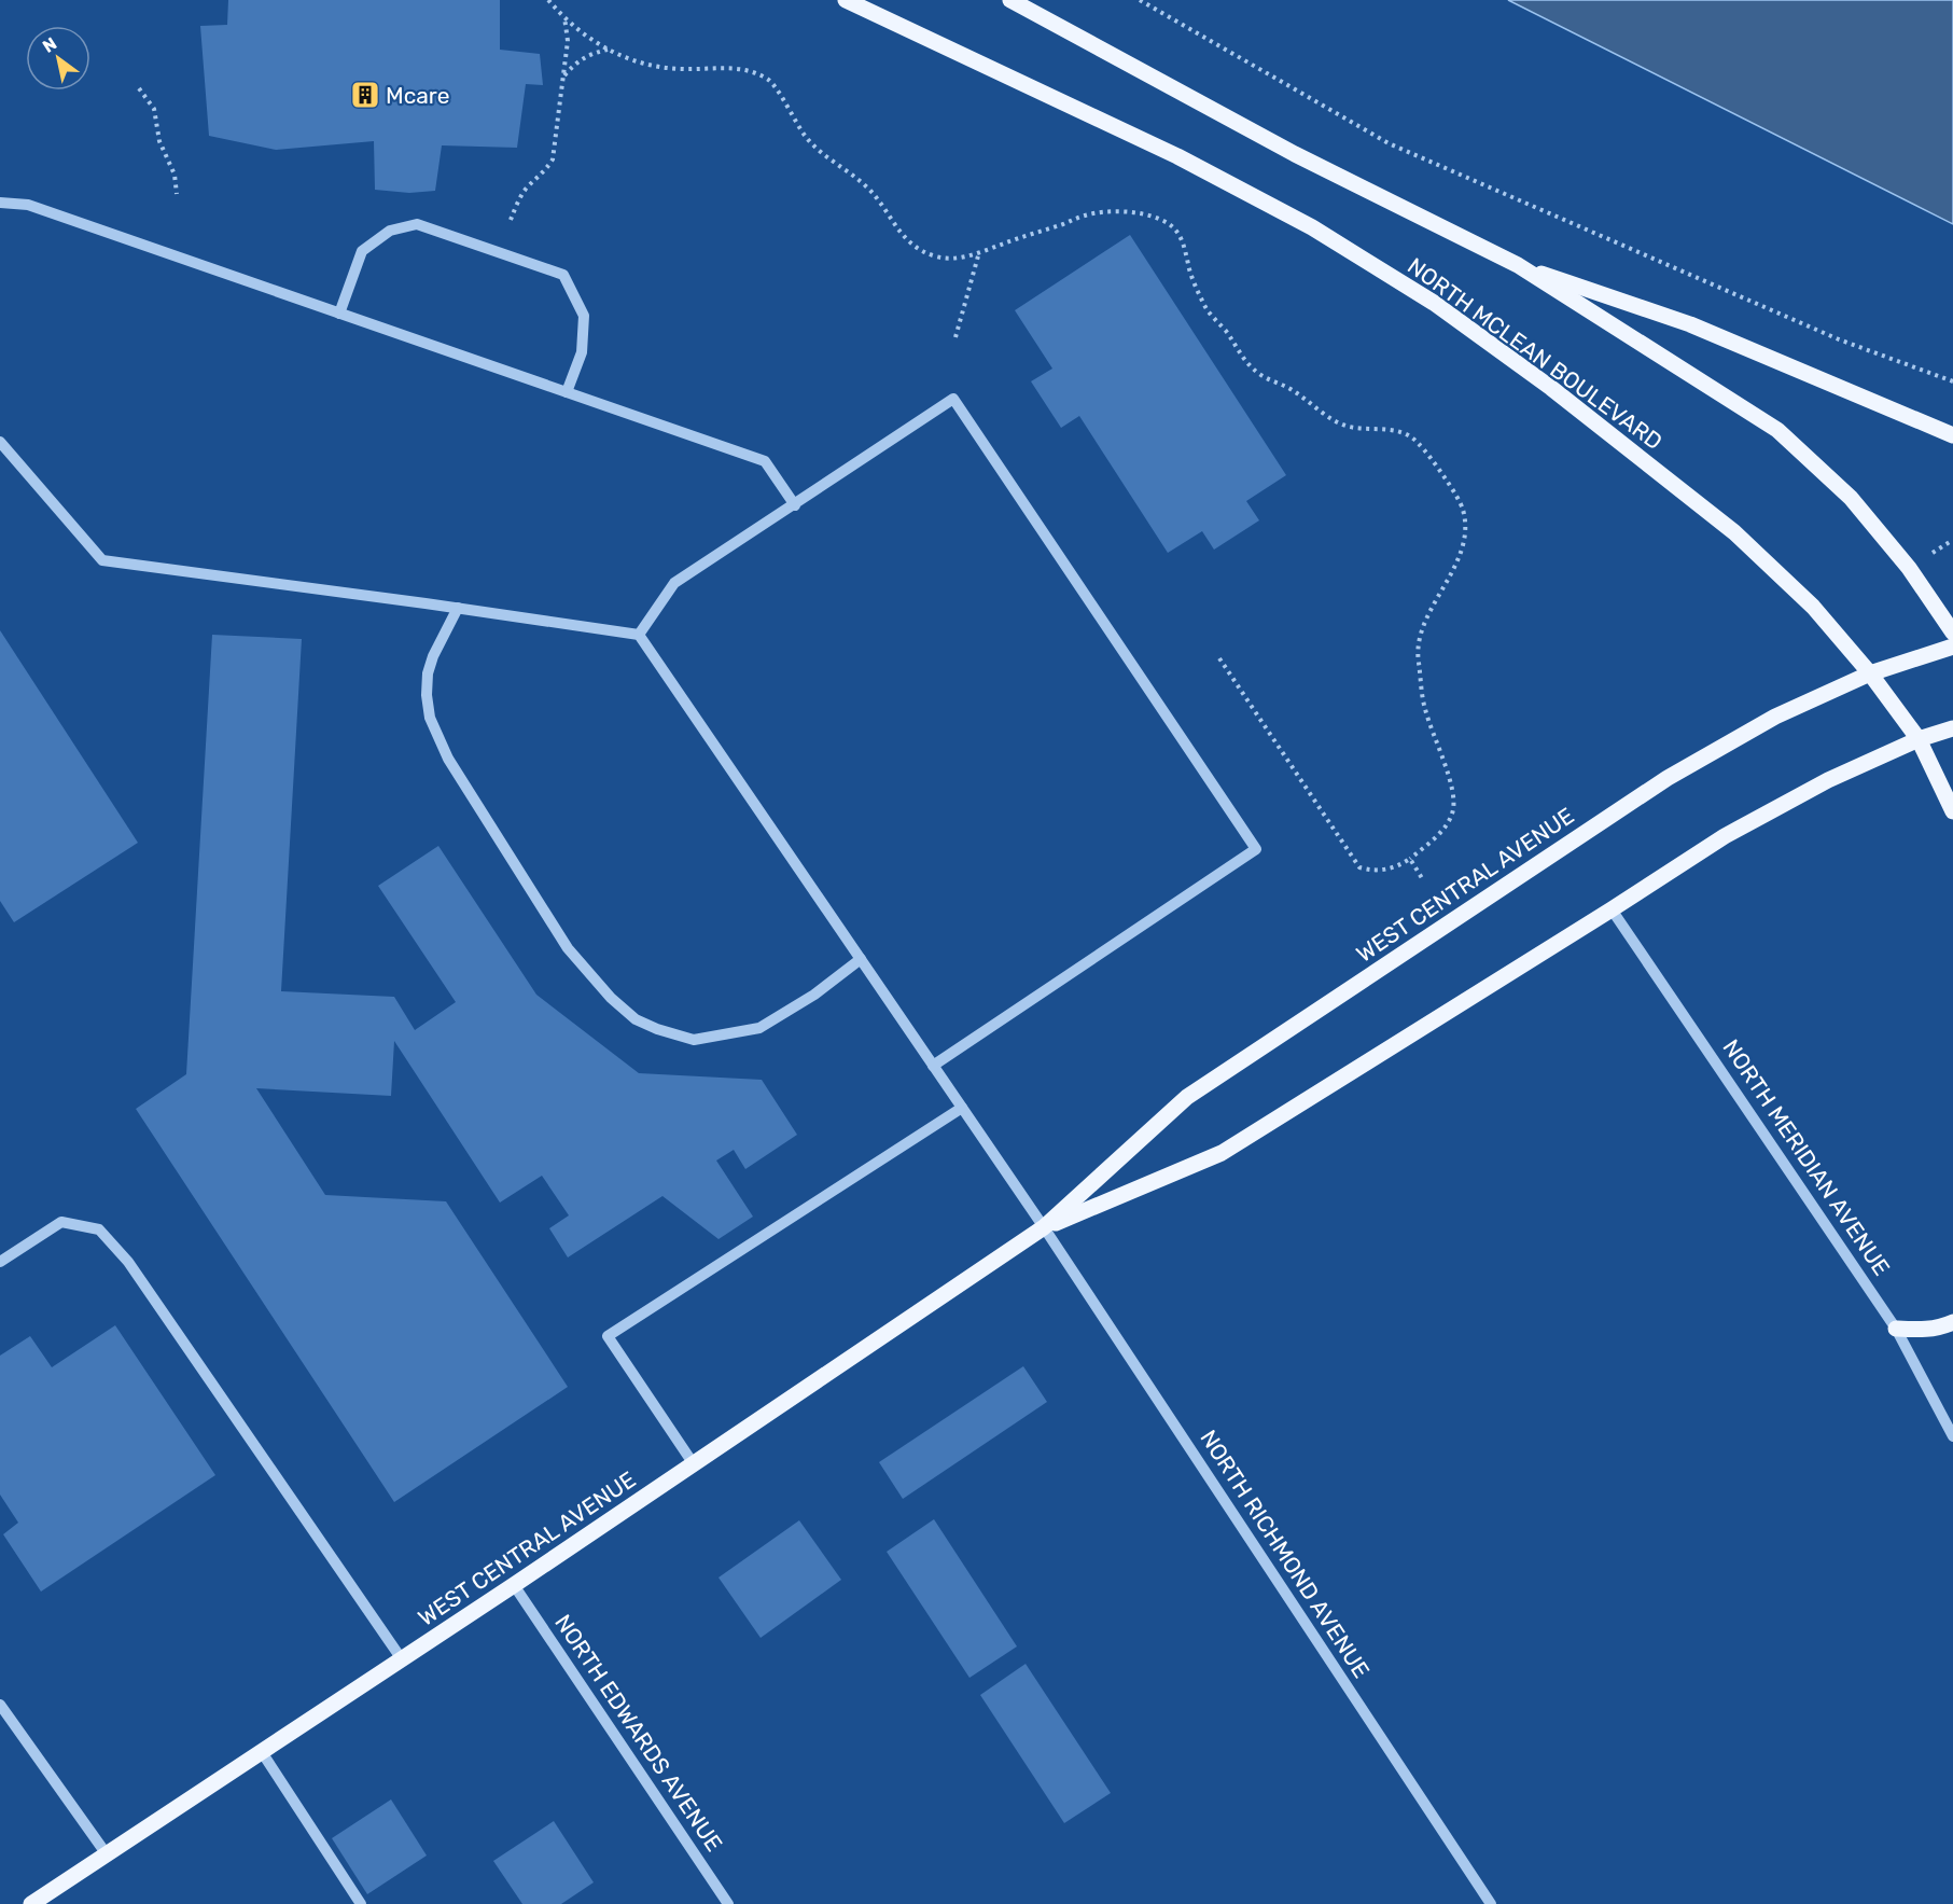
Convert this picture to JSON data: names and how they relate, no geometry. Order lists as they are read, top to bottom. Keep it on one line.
{"streets":{"main road":["NORTH MCLEAN BOULEVARD","WEST CENTRAL AVENUE"],"street":["NORTH MERIDIAN AVENUE","NORTH RICHMOND AVENUE","NORTH EDWARDS AVENUE"]},"crossings":[["NORTH MCLEAN BOULEVARD","WEST CENTRAL AVENUE"],["WEST CENTRAL AVENUE","NORTH MERIDIAN AVENUE"],["WEST CENTRAL AVENUE","NORTH RICHMOND AVENUE"],["WEST CENTRAL AVENUE","NORTH EDWARDS AVENUE"]],"places":{"building":["Mcare"]},"north":"top left"}
